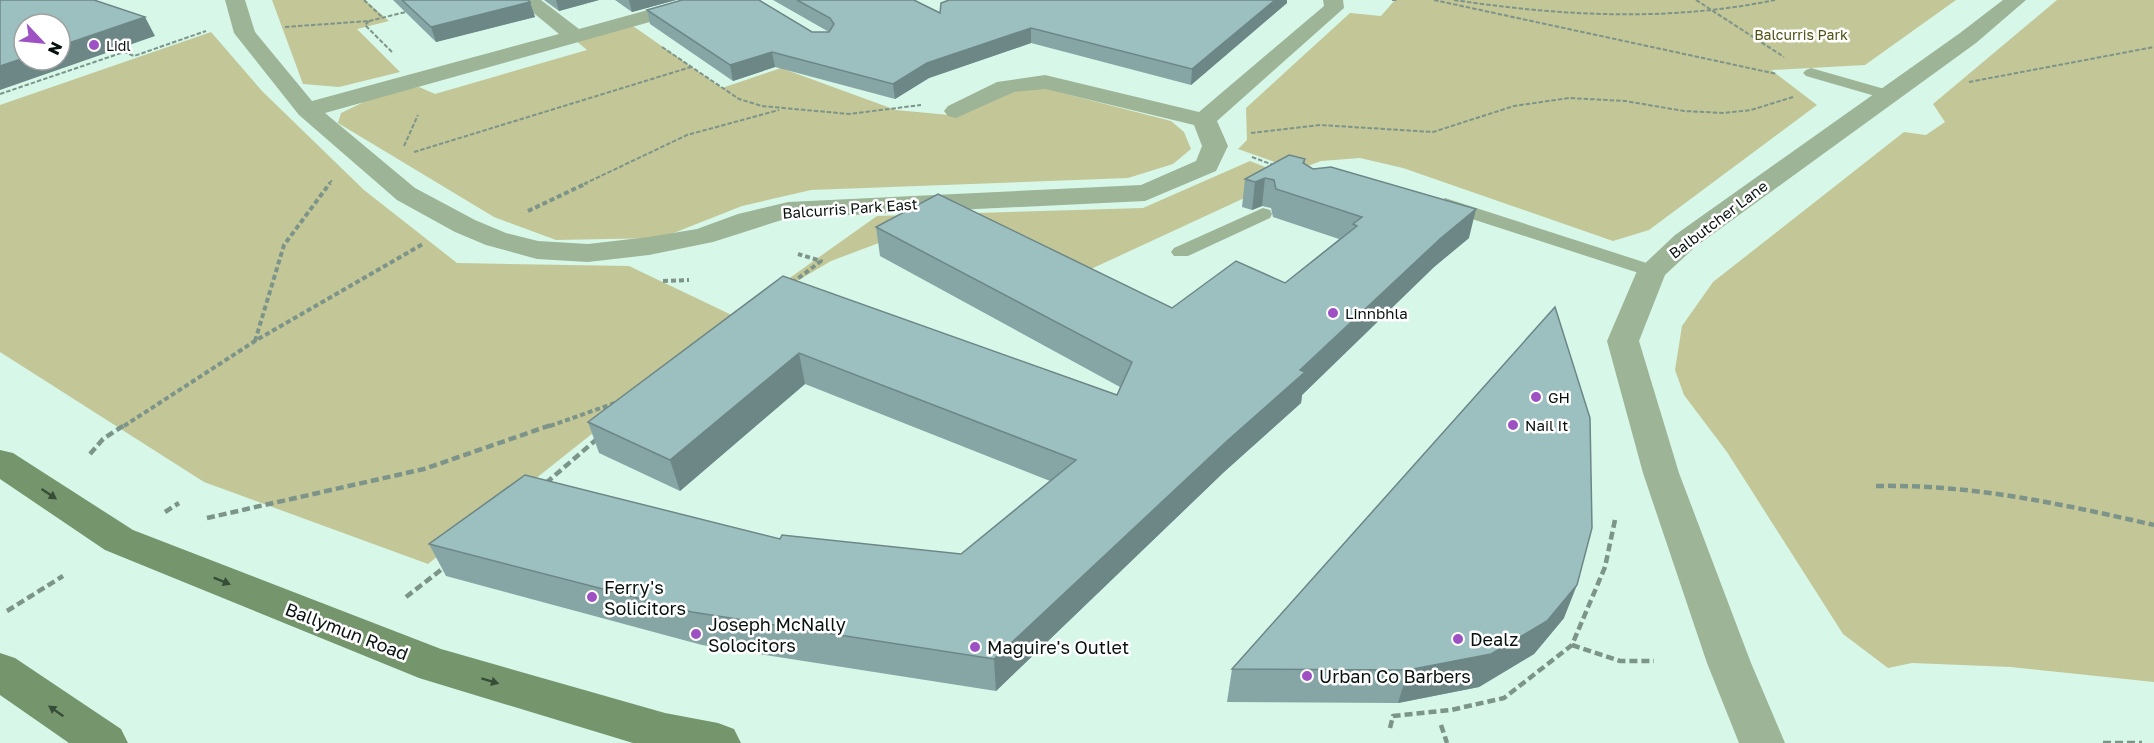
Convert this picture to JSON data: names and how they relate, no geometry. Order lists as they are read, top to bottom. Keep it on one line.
{"streets":{"main road":["Ballymun Road"],"street":["Balcurris Park East","Balbutcher Lane"]},"one_way":["Ballymun Road"],"parks":["Balcurris Park"],"places":["Lidl","Linnbhla","GH","Nail It","Ferry's Solicitors","Joseph McNally Solocitors","Dealz","Maguire's Outlet","Urban Co Barbers"],"north":"bottom right"}
